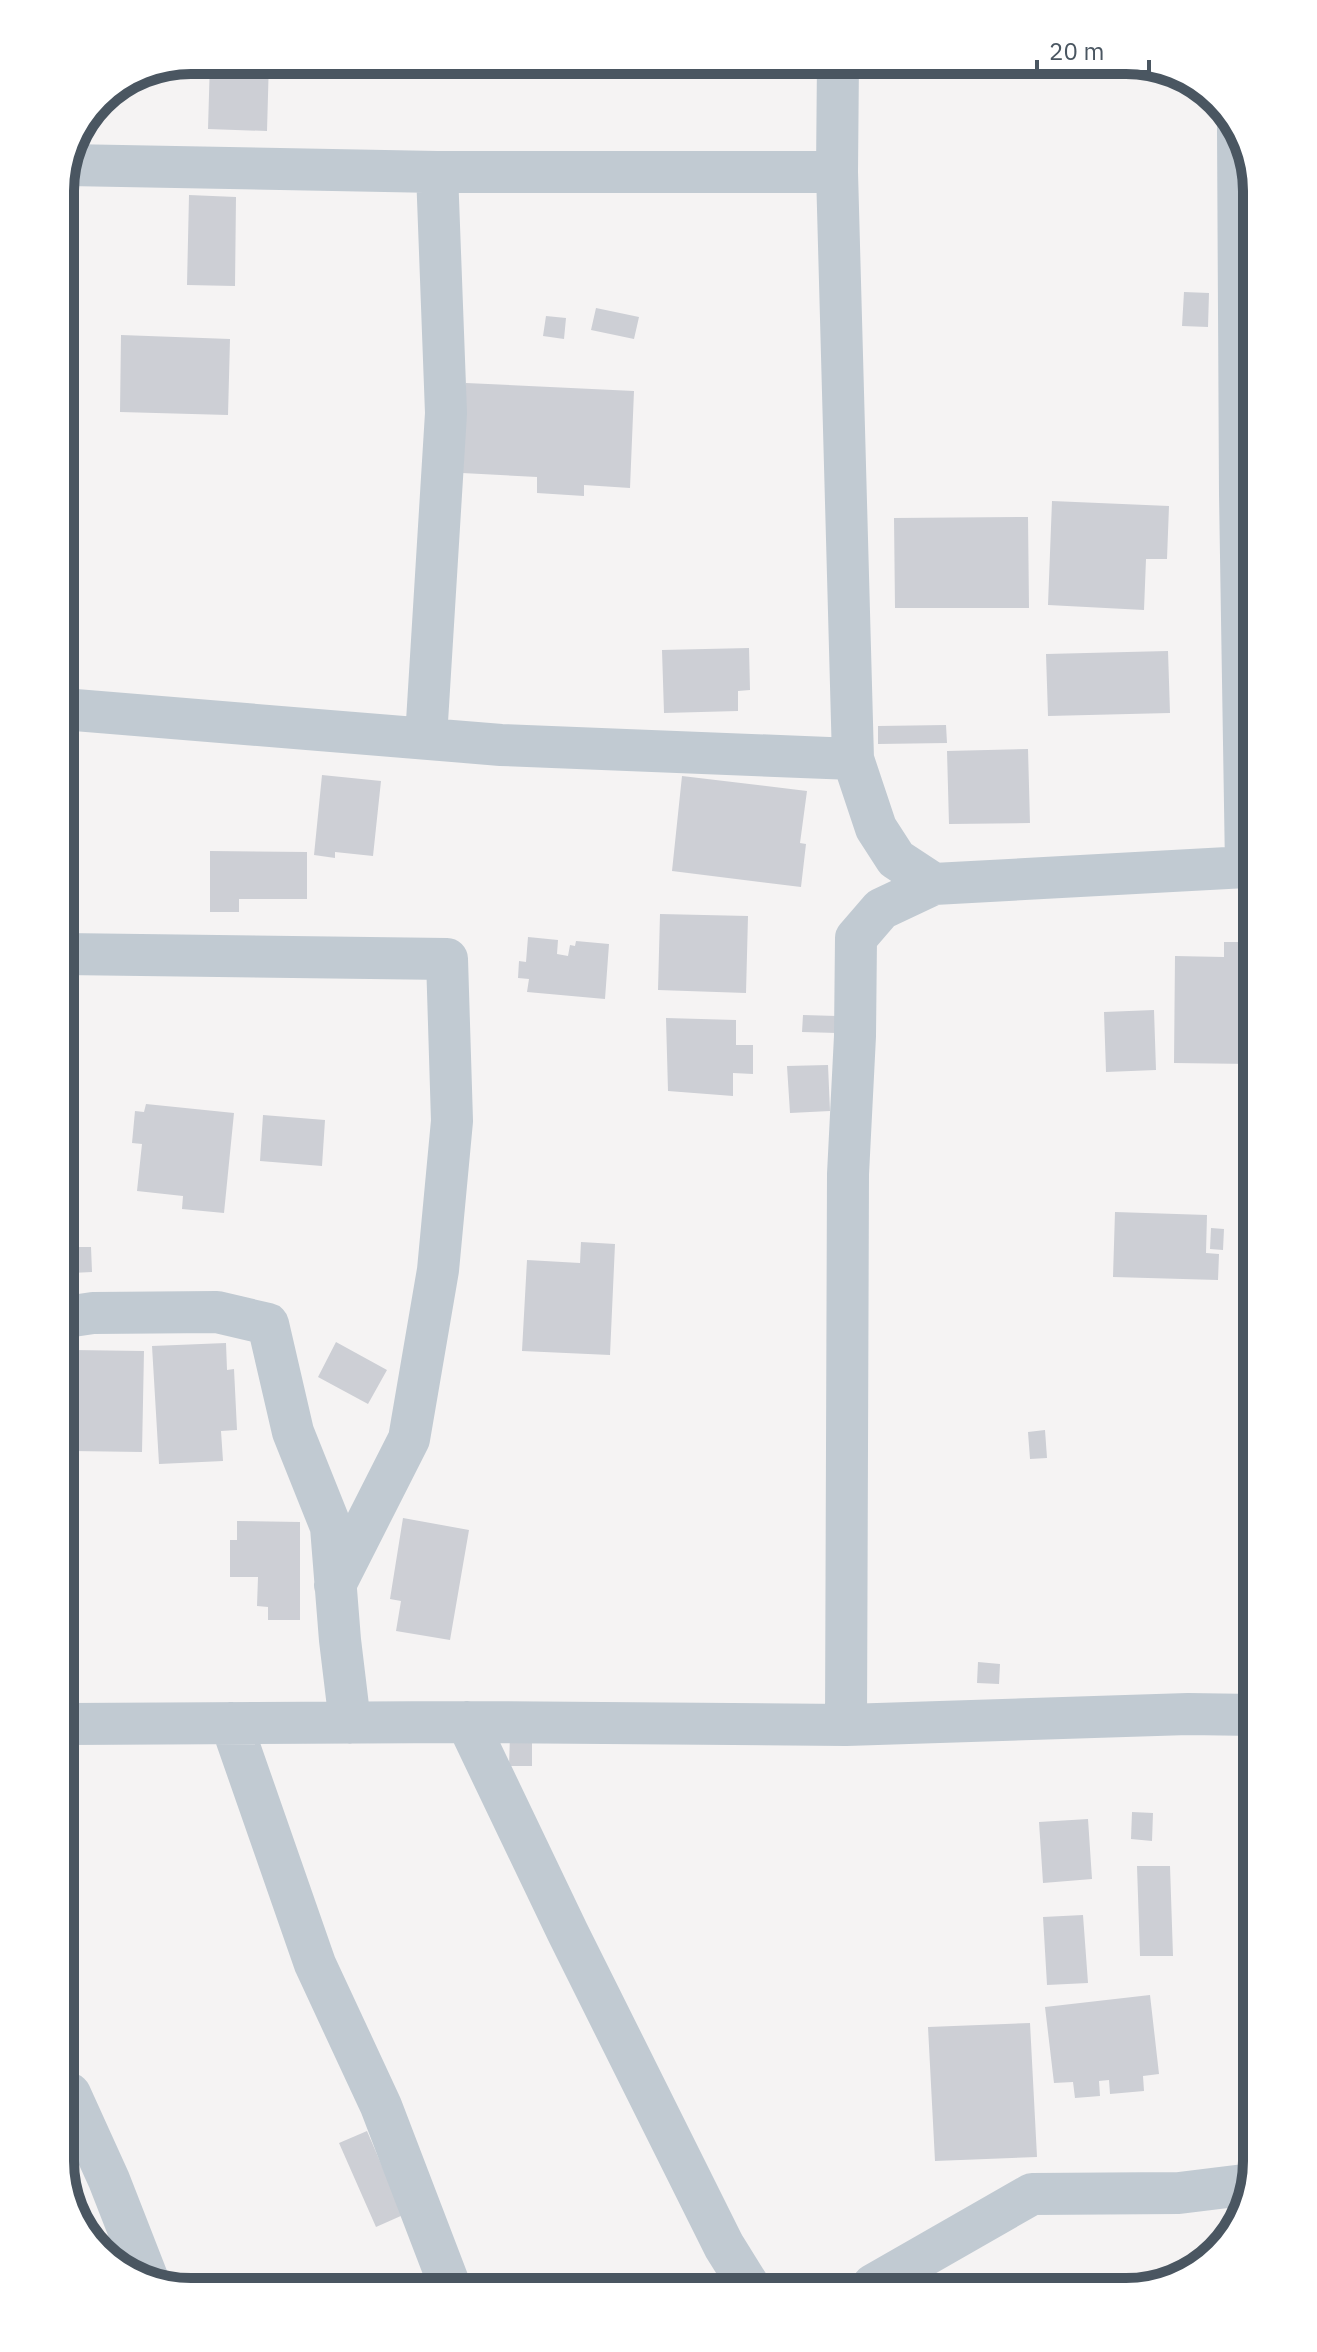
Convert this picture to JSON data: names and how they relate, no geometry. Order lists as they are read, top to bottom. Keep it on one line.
{"scale_bar":"20 m"}
